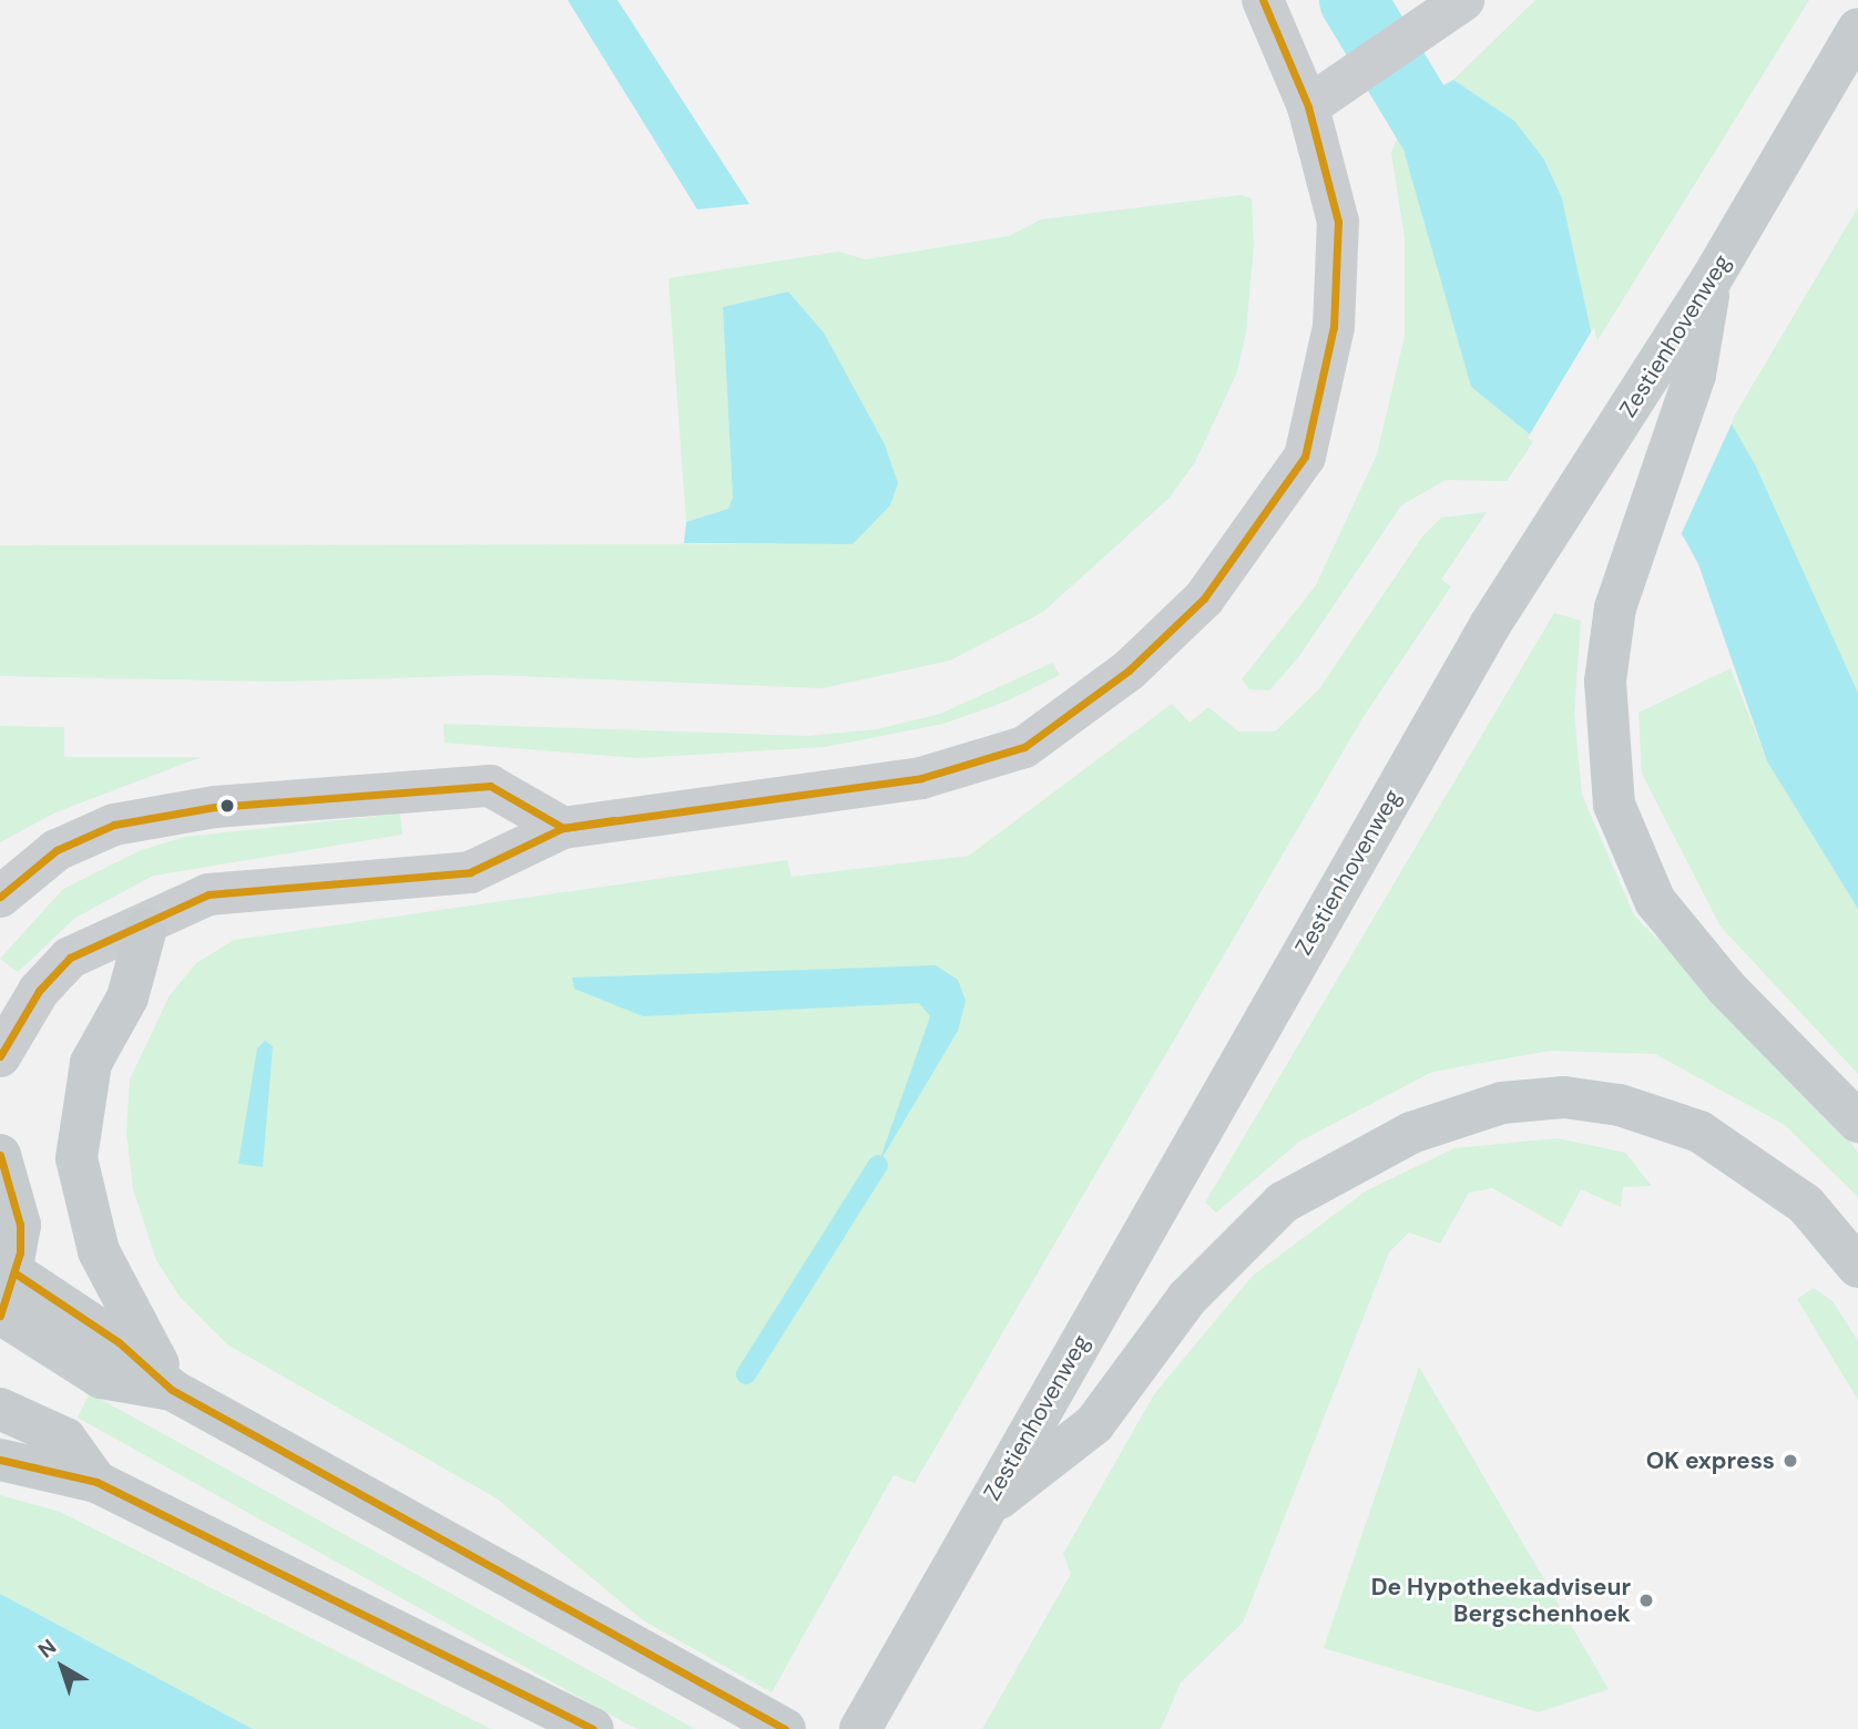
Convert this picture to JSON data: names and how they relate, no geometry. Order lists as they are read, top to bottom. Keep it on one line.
{"streets":{"main road":["Zestienhovenweg"]},"places":["OK express","De Hypotheekadviseur Bergschenhoek"],"north":"top left"}
